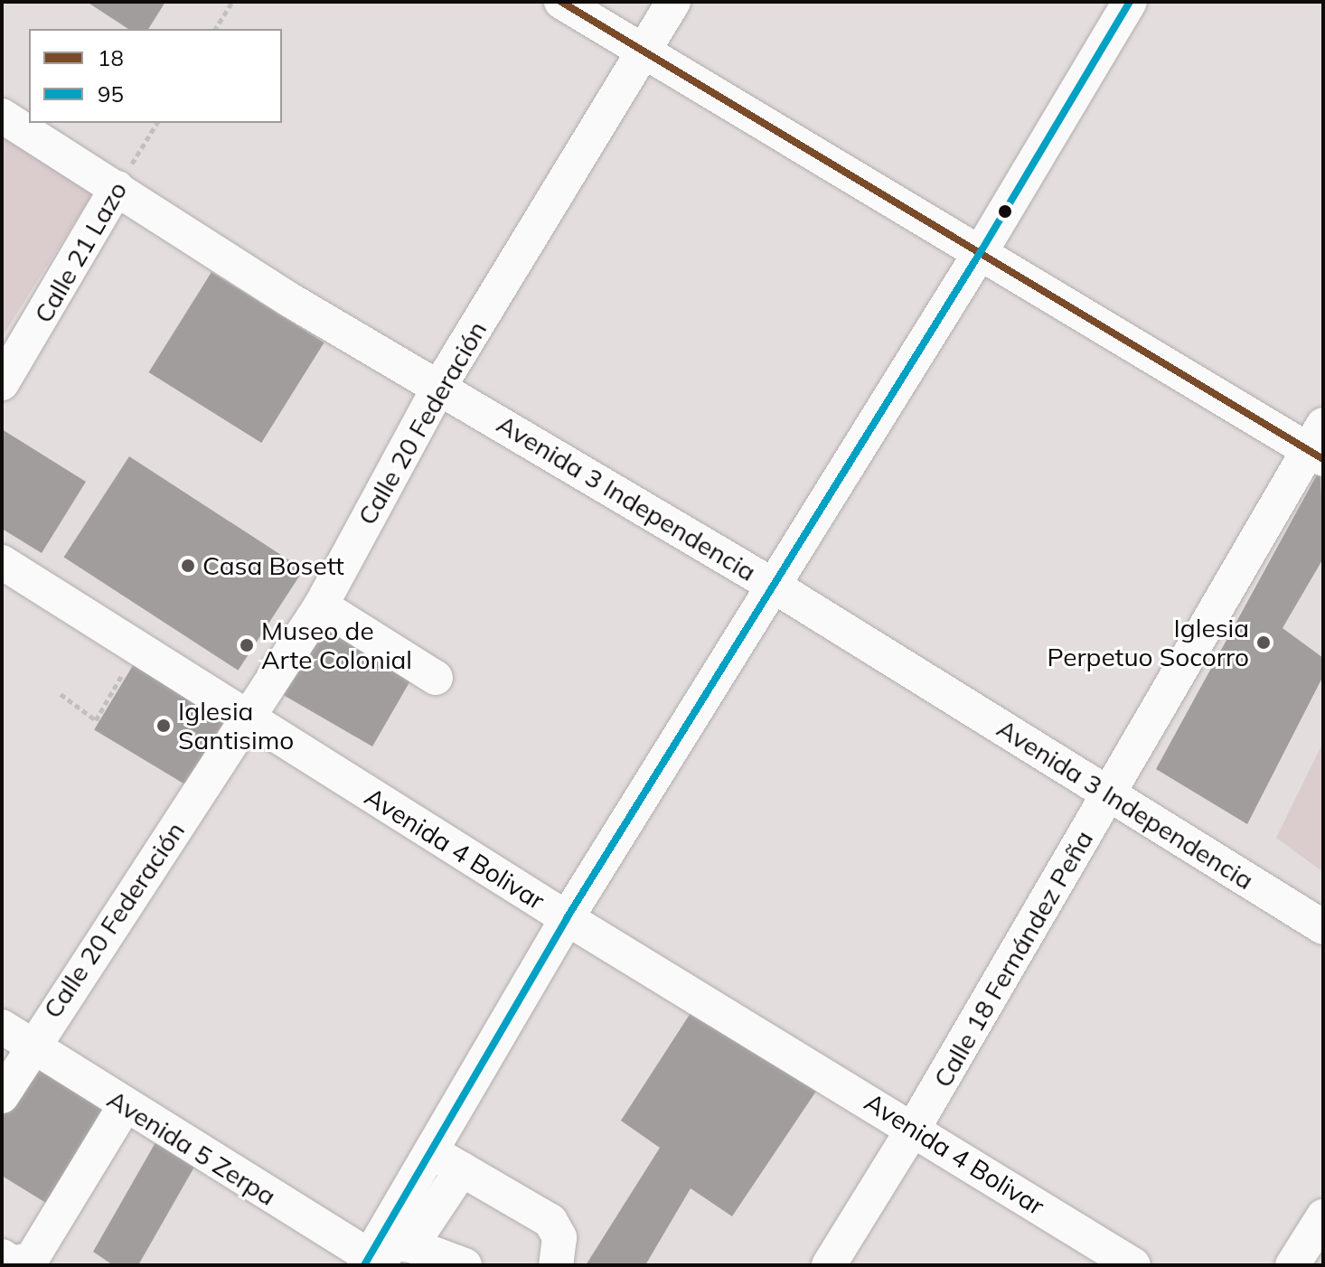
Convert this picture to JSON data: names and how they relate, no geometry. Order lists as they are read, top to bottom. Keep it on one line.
{"streets":{"street":["Calle 21 Lazo","Calle 20 Federación","Avenida 3 Independencia","Avenida 4 Bolivar","Calle 18 Fernández Peña","Avenida 5 Zerpa"]},"crossings":[["Calle 21 Lazo","Avenida 3 Independencia"],["Calle 20 Federación","Avenida 3 Independencia"],["Calle 20 Federación","Avenida 4 Bolivar"],["Calle 20 Federación","Avenida 5 Zerpa"],["Avenida 3 Independencia","Calle 18 Fernández Peña"],["Avenida 4 Bolivar","Calle 18 Fernández Peña"]],"places":["Casa Bosett","Iglesia Perpetuo Socorro","Museo de Arte Colonial","Iglesia Santisimo"],"lines":["transit line 18","transit line 95"],"legend":["18","95"]}
